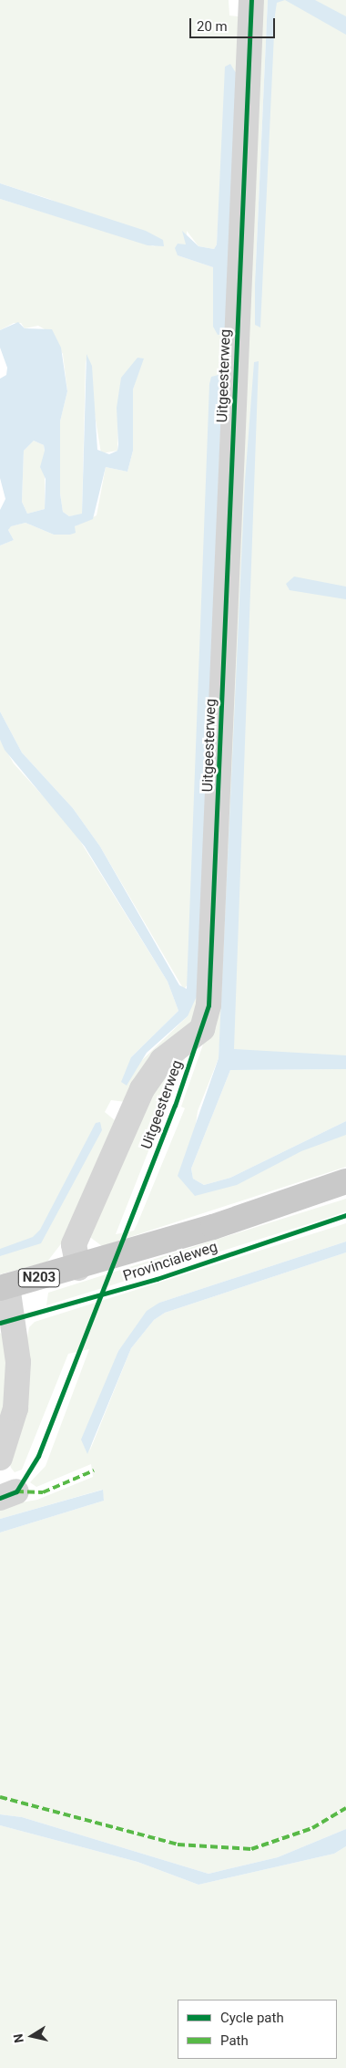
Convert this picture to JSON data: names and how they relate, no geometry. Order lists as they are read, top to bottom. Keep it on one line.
{"streets":{"main road":["Provincialeweg","N203"],"street":["Uitgeesterweg"]},"crossings":[["Uitgeesterweg","Provincialeweg"]],"legend":["Cycle path","Path"],"scale_bar":"20 m","north":"left"}
